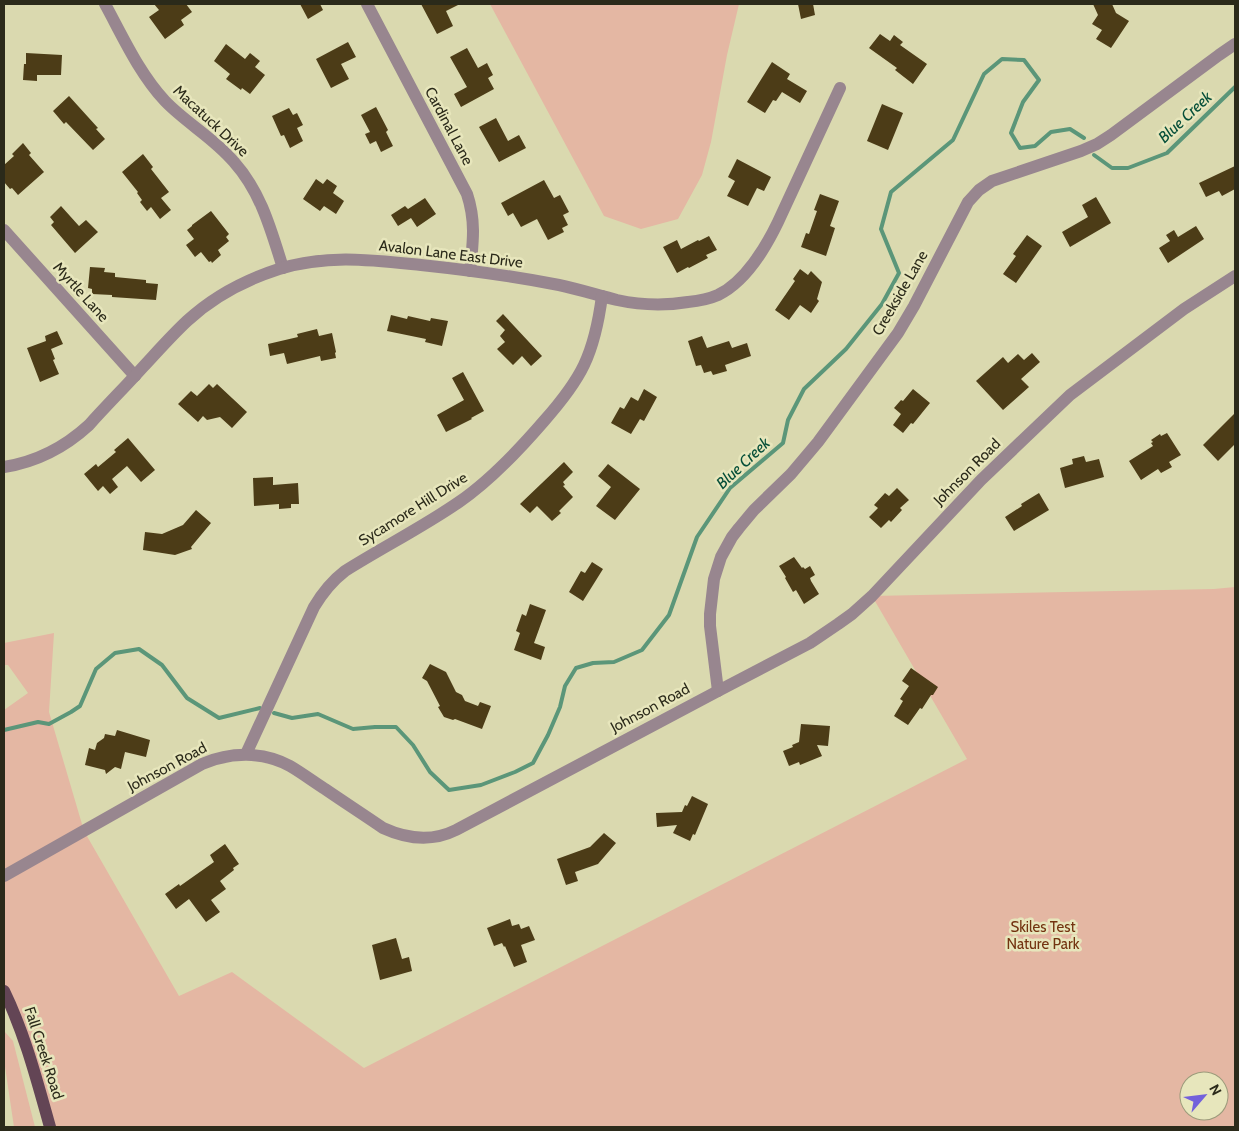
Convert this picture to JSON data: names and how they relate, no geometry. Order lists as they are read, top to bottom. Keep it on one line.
{"streets":{"main road":["Fall Creek Road"],"street":["Macatuck Drive","Cardinal Lane","Avalon Lane East Drive","Myrtle Lane","Creekside Lane","Johnson Road","Sycamore Hill Drive"]},"crossings":[["Macatuck Drive","Avalon Lane East Drive"],["Cardinal Lane","Avalon Lane East Drive"],["Avalon Lane East Drive","Myrtle Lane"],["Avalon Lane East Drive","Sycamore Hill Drive"],["Creekside Lane","Johnson Road"],["Johnson Road","Sycamore Hill Drive"]],"water":["Blue Creek"],"parks":["Skiles Test Nature Park"],"north":"top right"}
